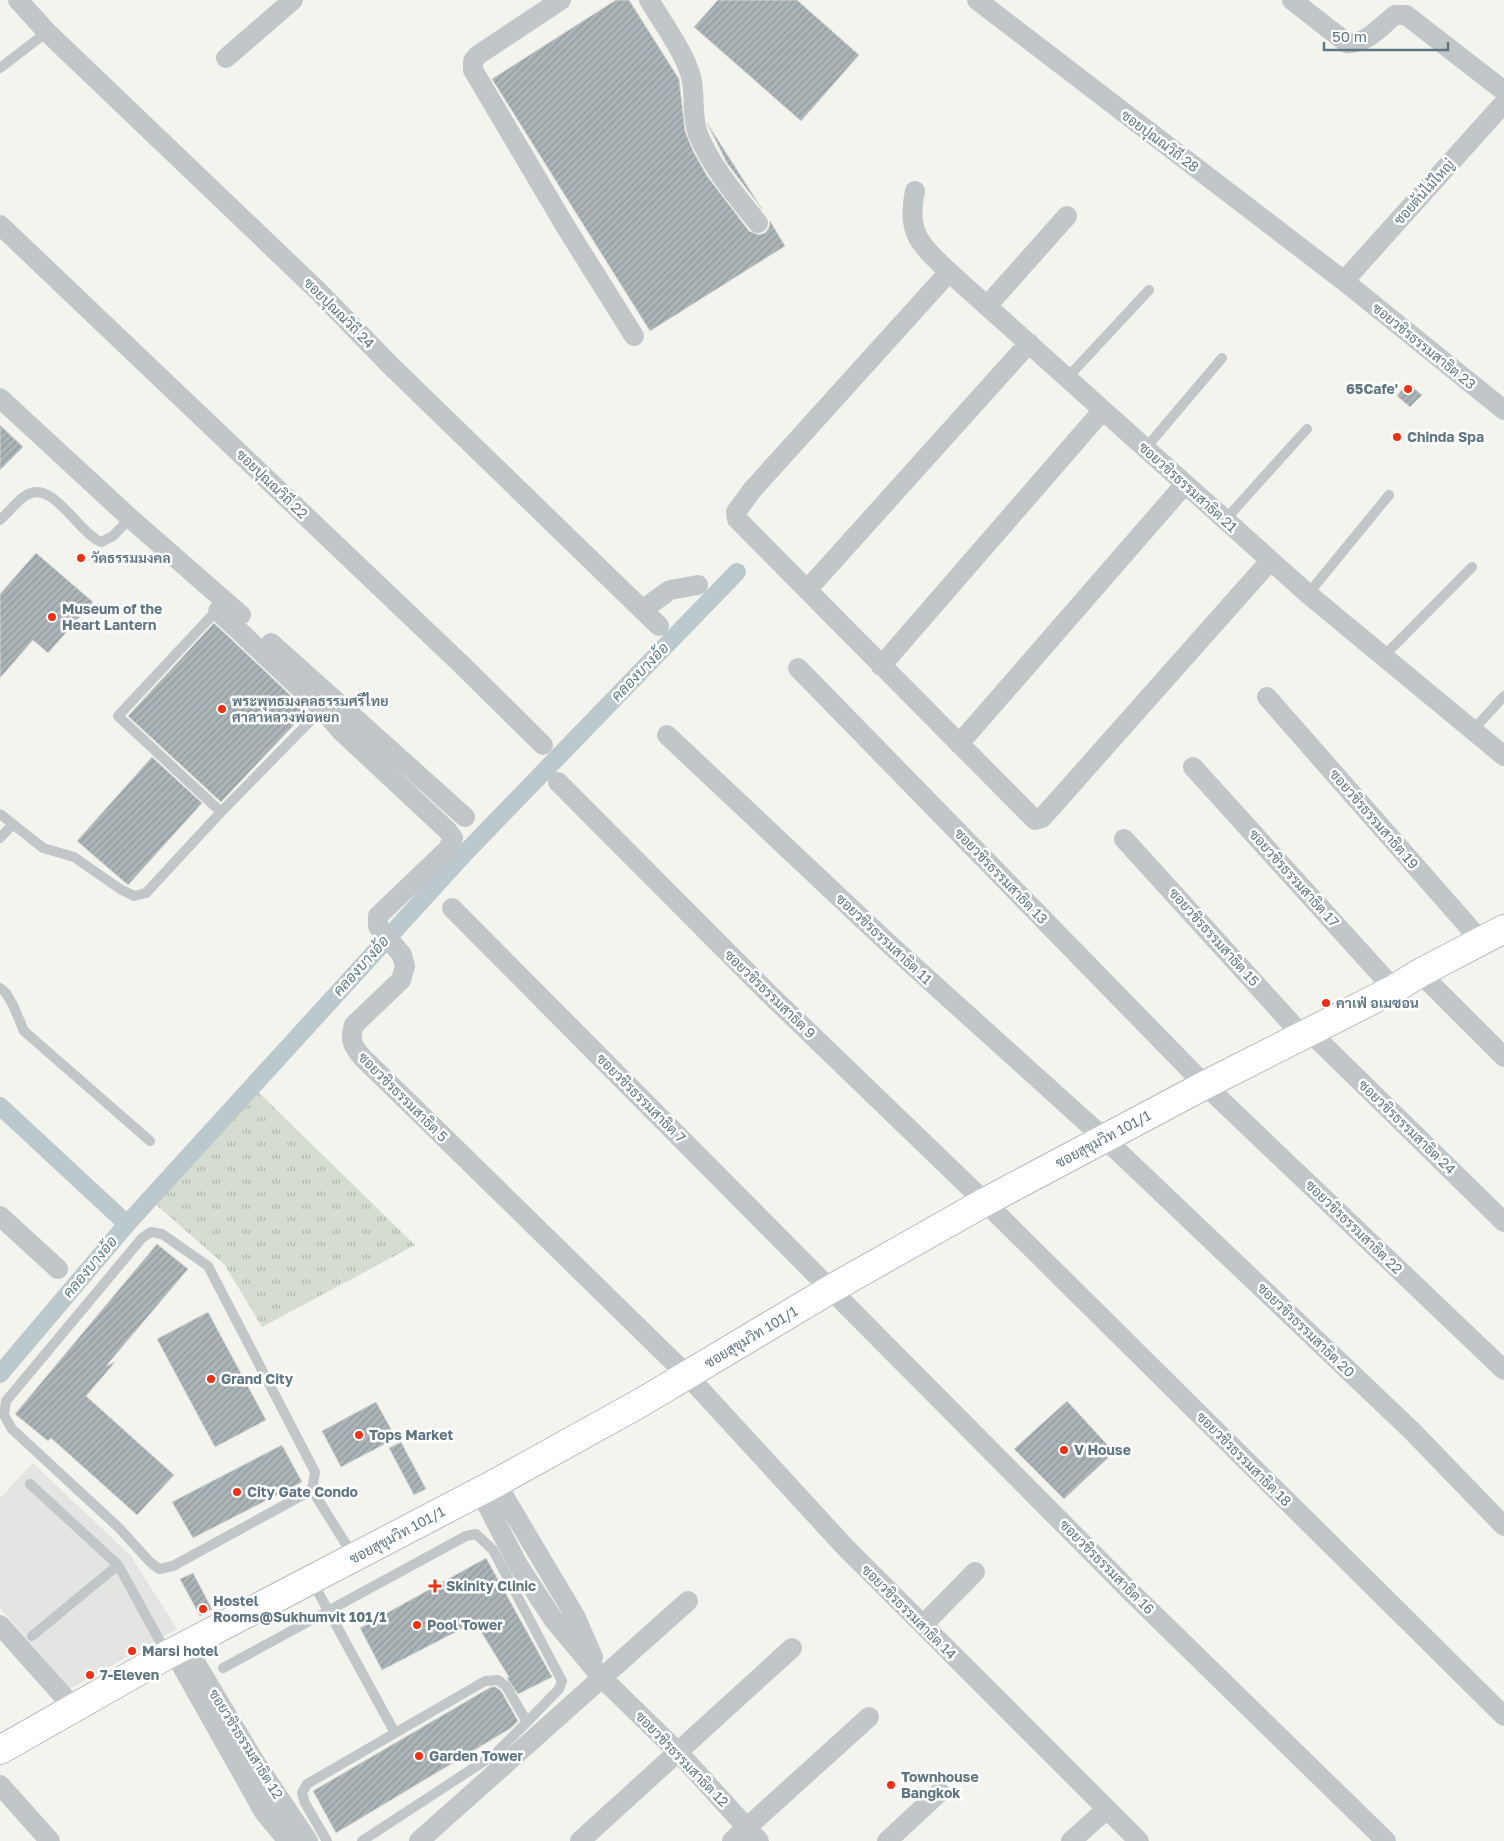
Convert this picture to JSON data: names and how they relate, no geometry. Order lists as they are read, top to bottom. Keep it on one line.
{"streets":{"street":["ซอยปุณณวิถี 28","ซอยต้นไม้ใหญ่","ซอยปุณณวิถี 24","ซอยวชิรธรรมสาธิต 23","ซอยปุณณวิถี 22","ซอยวชิรธรรมสาธิต 21","ซอยวชิรธรรมสาธิต 19","ซอยวชิรธรรมสาธิต 13","ซอยวชิรธรรมสาธิต 17","ซอยวชิรธรรมสาธิต 15","ซอยวชิรธรรมสาธิต 11","ซอยวชิรธรรมสาธิต 9","ซอยวชิรธรรมสาธิต 5","ซอยวชิรธรรมสาธิต 7","ซอยวชิรธรรมสาธิต 24","ซอยสุขุมวิท 101/1","ซอยวชิรธรรมสาธิต 22","ซอยวชิรธรรมสาธิต 20","ซอยวชิรธรรมสาธิต 18","ซอยวชิรธรรมสาธิต 16","ซอยวชิรธรรมสาธิต 14","ซอยวชิรธรรมสาธิต 12"]},"crossings":[["ซอยปุณณวิถี 28","ซอยต้นไม้ใหญ่"],["ซอยปุณณวิถี 28","ซอยวชิรธรรมสาธิต 23"],["ซอยต้นไม้ใหญ่","ซอยวชิรธรรมสาธิต 23"],["ซอยวชิรธรรมสาธิต 19","ซอยสุขุมวิท 101/1"],["ซอยวชิรธรรมสาธิต 13","ซอยสุขุมวิท 101/1"],["ซอยวชิรธรรมสาธิต 13","ซอยวชิรธรรมสาธิต 22"],["ซอยวชิรธรรมสาธิต 17","ซอยสุขุมวิท 101/1"],["ซอยวชิรธรรมสาธิต 15","ซอยวชิรธรรมสาธิต 24"],["ซอยวชิรธรรมสาธิต 15","ซอยสุขุมวิท 101/1"],["ซอยวชิรธรรมสาธิต 11","ซอยสุขุมวิท 101/1"],["ซอยวชิรธรรมสาธิต 11","ซอยวชิรธรรมสาธิต 20"],["ซอยวชิรธรรมสาธิต 9","ซอยสุขุมวิท 101/1"],["ซอยวชิรธรรมสาธิต 9","ซอยวชิรธรรมสาธิต 18"],["ซอยวชิรธรรมสาธิต 5","ซอยสุขุมวิท 101/1"],["ซอยวชิรธรรมสาธิต 5","ซอยวชิรธรรมสาธิต 14"],["ซอยวชิรธรรมสาธิต 7","ซอยสุขุมวิท 101/1"],["ซอยวชิรธรรมสาธิต 7","ซอยวชิรธรรมสาธิต 16"],["ซอยวชิรธรรมสาธิต 24","ซอยสุขุมวิท 101/1"],["ซอยสุขุมวิท 101/1","ซอยวชิรธรรมสาธิต 22"],["ซอยสุขุมวิท 101/1","ซอยวชิรธรรมสาธิต 20"],["ซอยสุขุมวิท 101/1","ซอยวชิรธรรมสาธิต 18"],["ซอยสุขุมวิท 101/1","ซอยวชิรธรรมสาธิต 16"],["ซอยสุขุมวิท 101/1","ซอยวชิรธรรมสาธิต 14"],["ซอยสุขุมวิท 101/1","ซอยวชิรธรรมสาธิต 12"]],"water":["คลองบางอ้อ"],"places":{"other":["65Cafe'","Chinda Spa","วัดธรรมมงคล","Museum of the Heart Lantern","พระพุทธมงคลธรรมศรีไทย ศาลาหลวงพ่อหยก","คาเฟ่ อเมซอน","Grand City","Tops Market","V House","City Gate Condo","Hostel Rooms@Sukhumvit 101/1","Pool Tower","Marsi hotel","7-Eleven","Garden Tower","Townhouse Bangkok"],"health":["Skinity Clinic"]},"scale_bar":"50 m"}
